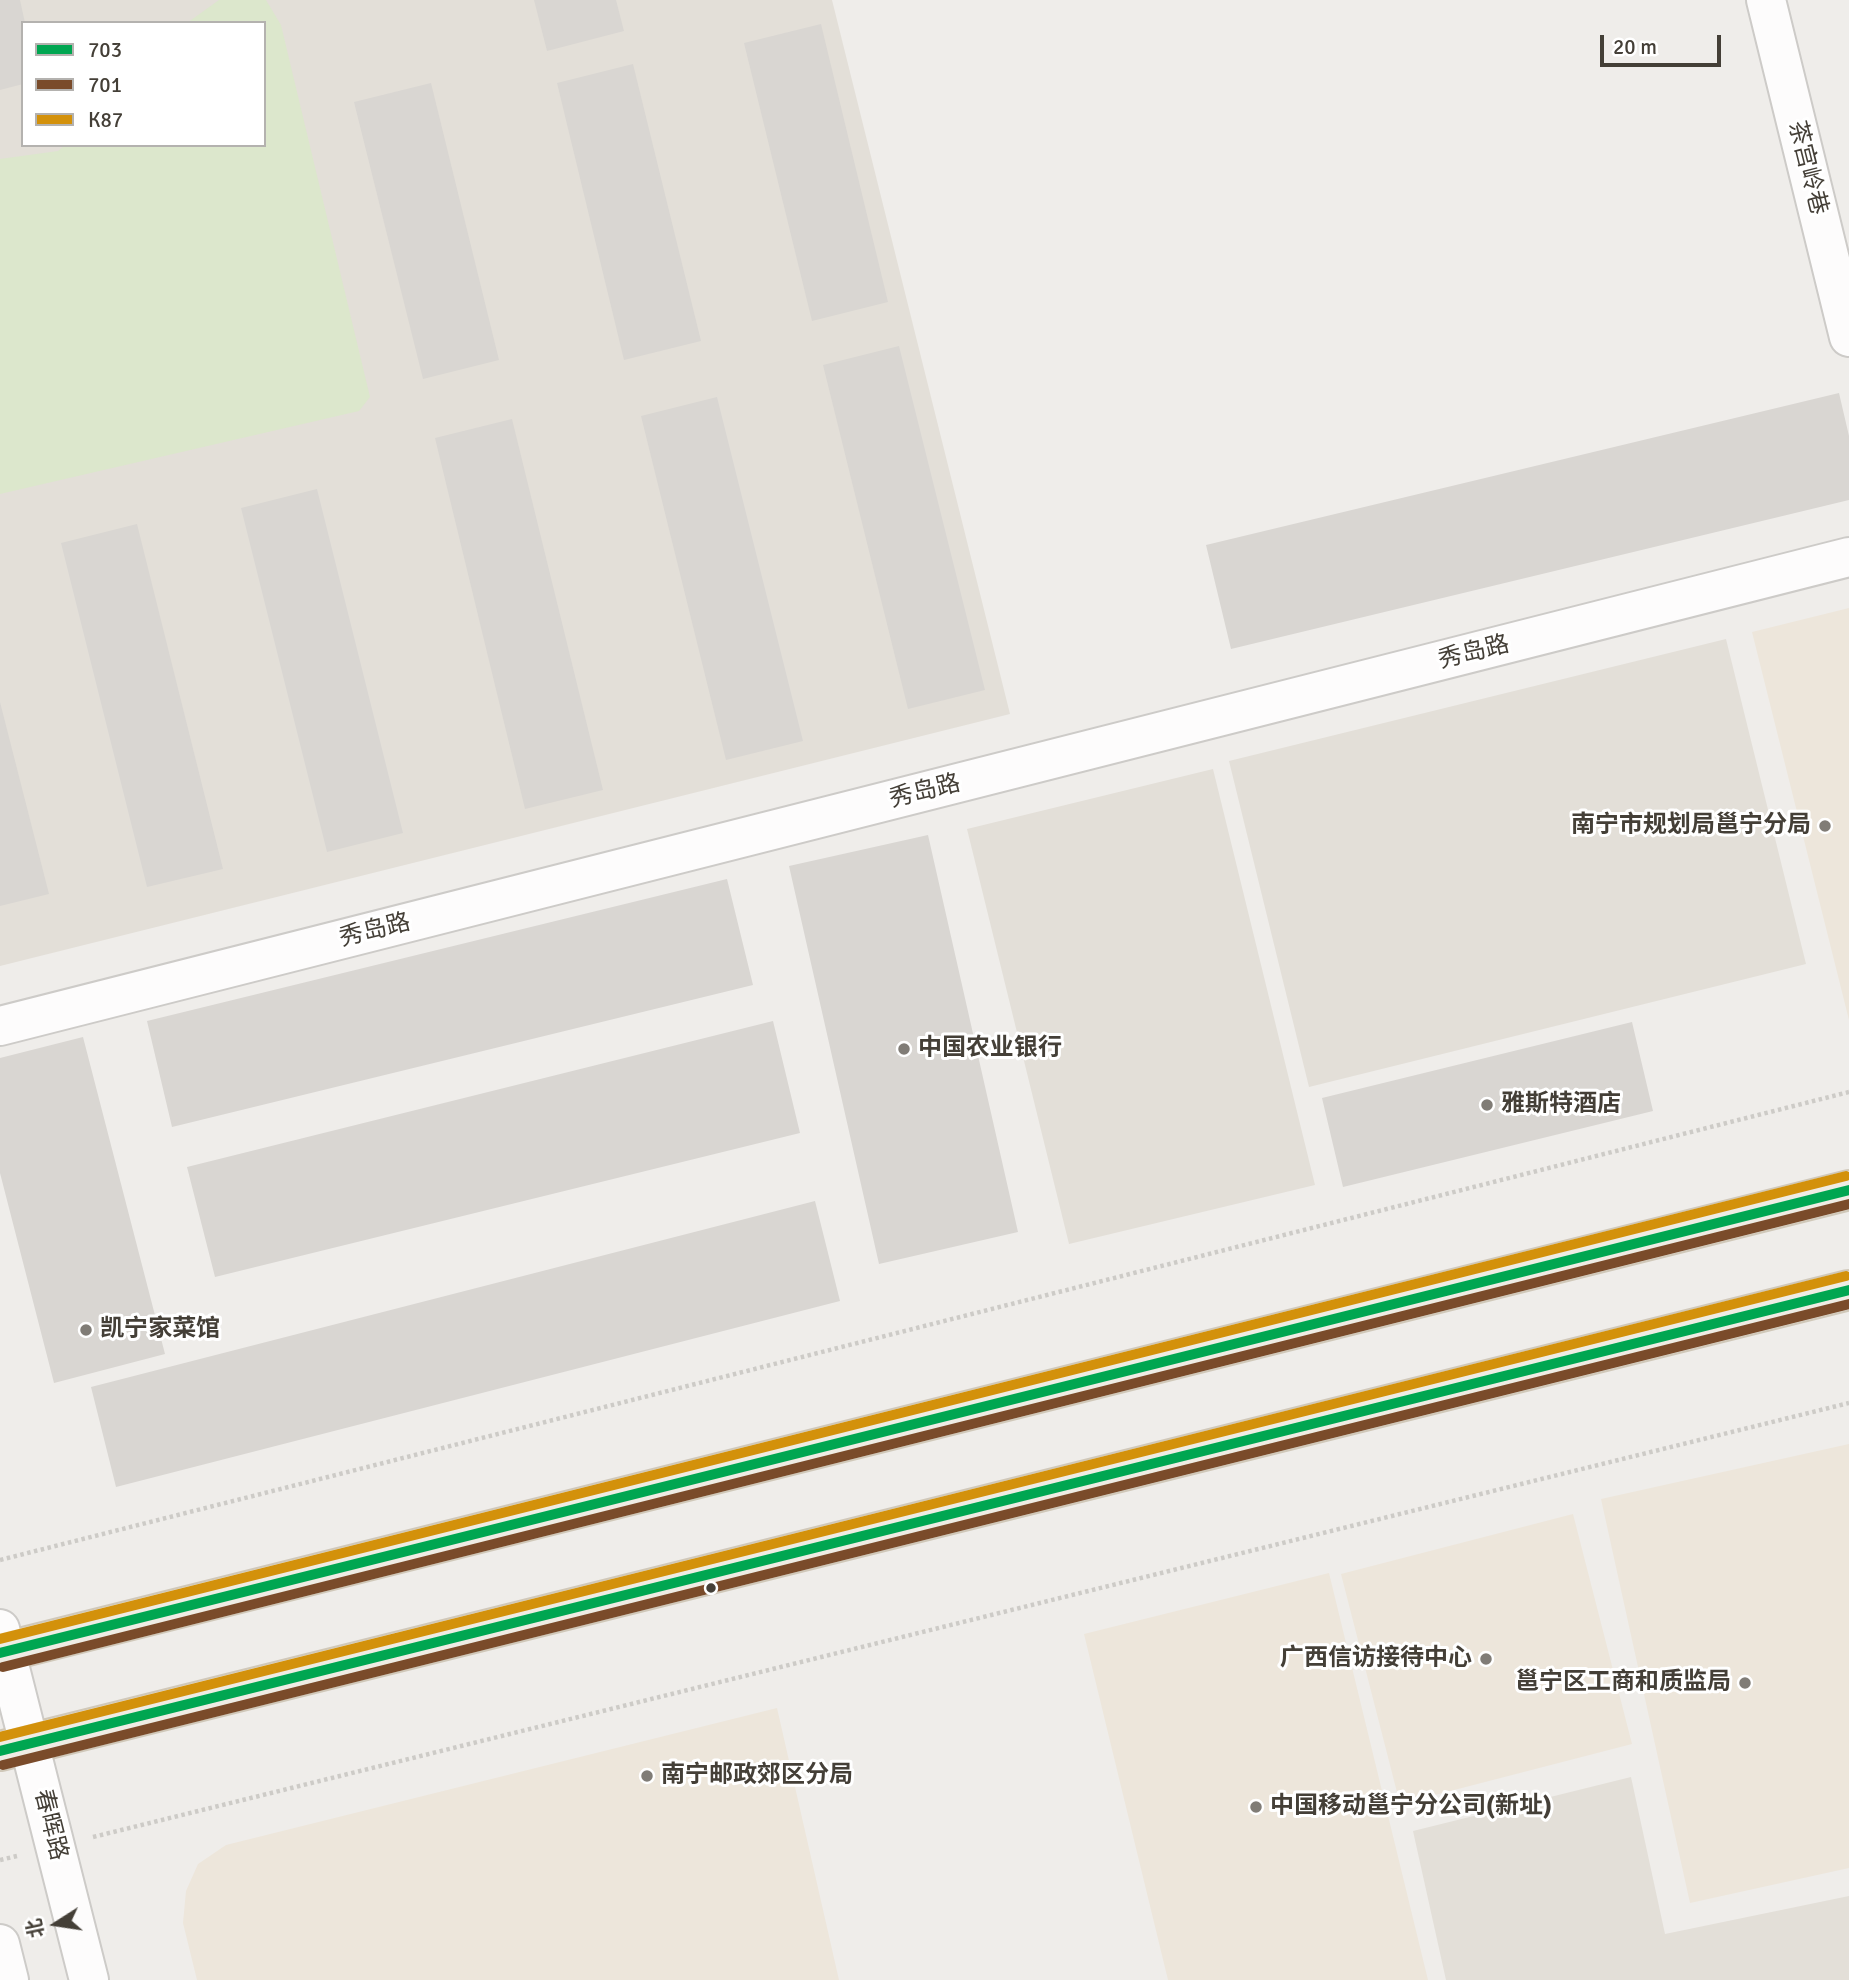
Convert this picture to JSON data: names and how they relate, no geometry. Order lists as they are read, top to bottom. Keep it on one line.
{"streets":{"street":["茶宫岭巷","秀岛路","春晖路"]},"places":["南宁市规划局邕宁分局","中国农业银行","雅斯特酒店","凯宁家菜馆","广西信访接待中心","邕宁区工商和质监局","南宁邮政郊区分局","中国移动邕宁分公司(新址)"],"lines":["transit line K87","transit line 703","transit line 701"],"legend":["703","701","K87"],"scale_bar":"20 m","north":"left"}
